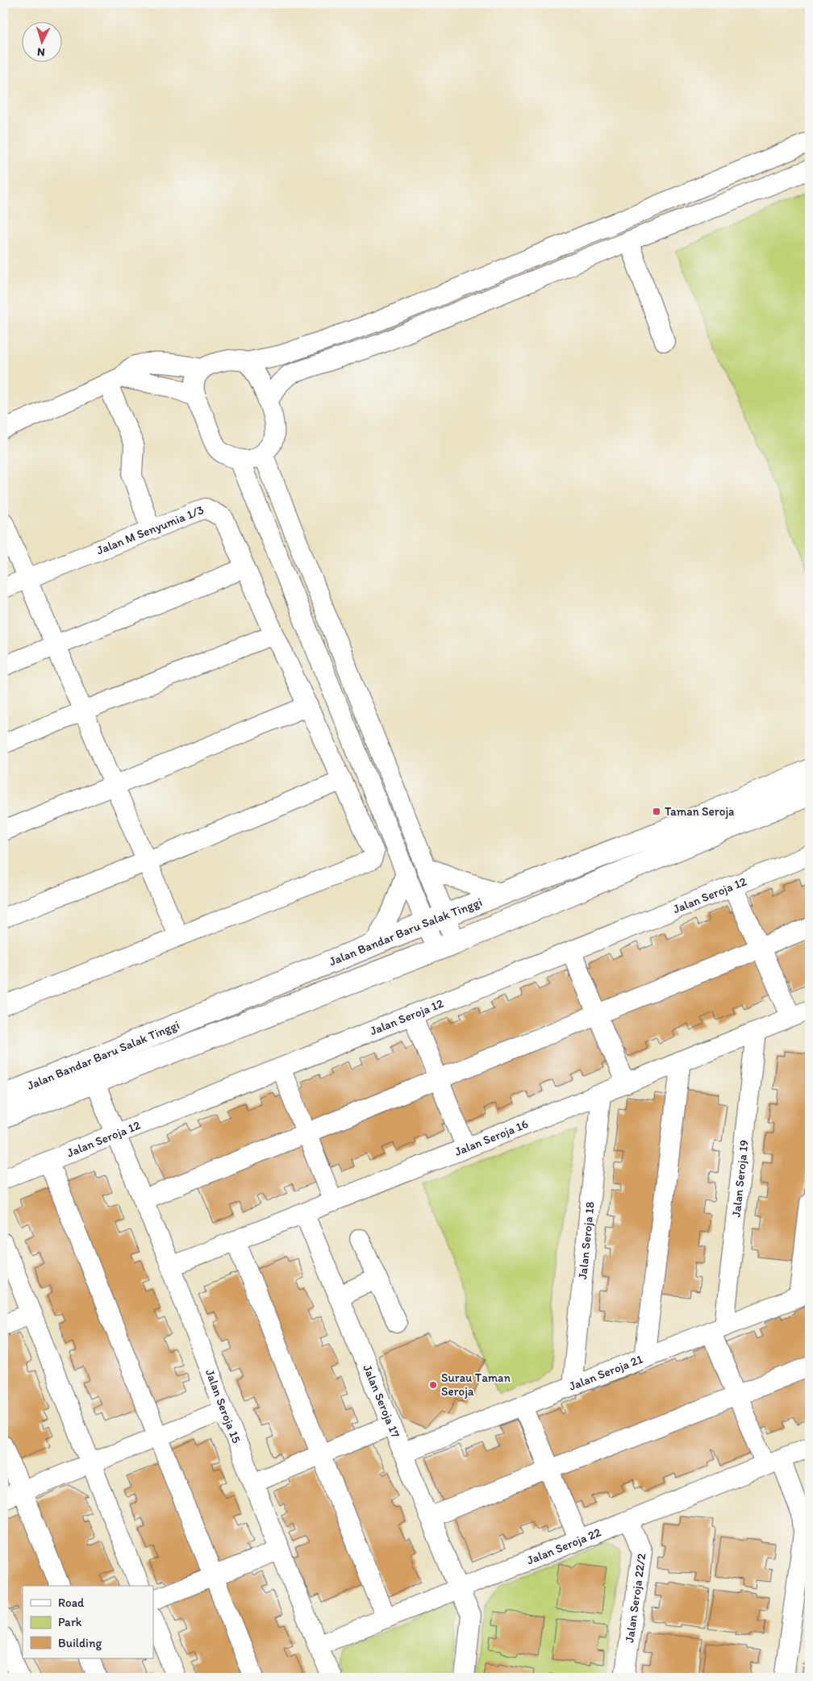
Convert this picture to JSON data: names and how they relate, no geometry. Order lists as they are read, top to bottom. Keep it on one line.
{"streets":{"main road":["Jalan Bandar Baru Salak Tinggi"],"street":["Jalan M Senyumia 1/3","Jalan Seroja 12","Jalan Seroja 16","Jalan Seroja 19","Jalan Seroja 18","Jalan Seroja 21","Jalan Seroja 17","Jalan Seroja 15","Jalan Seroja 22","Jalan Seroja 22/2"]},"crossings":[["Jalan Seroja 12","Jalan Seroja 15"],["Jalan Bandar Baru Salak Tinggi","Jalan Seroja 15"],["Jalan Seroja 16","Jalan Seroja 19"],["Jalan Seroja 16","Jalan Seroja 18"],["Jalan Seroja 16","Jalan Seroja 17"],["Jalan Seroja 16","Jalan Seroja 15"],["Jalan Seroja 19","Jalan Seroja 21"],["Jalan Seroja 18","Jalan Seroja 21"],["Jalan Seroja 21","Jalan Seroja 17"],["Jalan Seroja 17","Jalan Seroja 22"],["Jalan Seroja 15","Jalan Seroja 22"],["Jalan Seroja 22","Jalan Seroja 22/2"]],"places":{"transit":["Taman Seroja"],"other":["Surau Taman Seroja"]},"legend":["Road","Park","Building"],"north":"bottom"}
